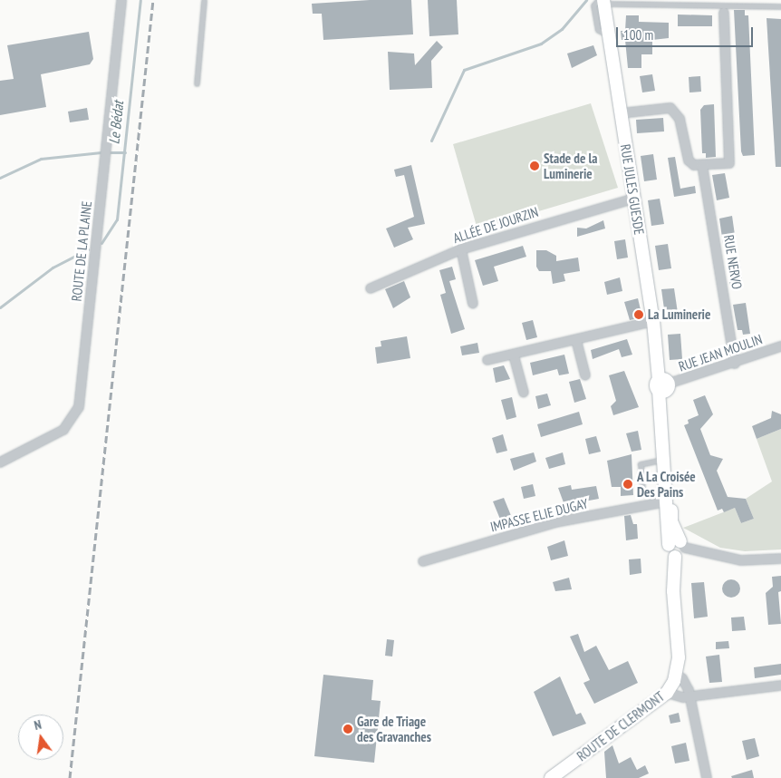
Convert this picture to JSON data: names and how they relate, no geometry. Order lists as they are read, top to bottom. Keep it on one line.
{"streets":{"main road":["RUE JULES GUESDE","ROUTE DE CLERMONT"],"street":["ALLÉE DE JOURZIN","ROUTE DE LA PLAINE","RUE NERVO","RUE JEAN MOULIN","IMPASSE ELIE DUGAY"]},"crossings":[["RUE JULES GUESDE","ALLÉE DE JOURZIN"],["RUE JULES GUESDE","RUE JEAN MOULIN"],["RUE JULES GUESDE","IMPASSE ELIE DUGAY"],["RUE JULES GUESDE","ROUTE DE CLERMONT"],["RUE NERVO","RUE JEAN MOULIN"]],"water":["Le Bédat"],"places":["Stade de la Luminerie","La Luminerie","A La Croisée Des Pains","Gare de Triage des Gravanches"],"scale_bar":"100 m","north":"top"}
